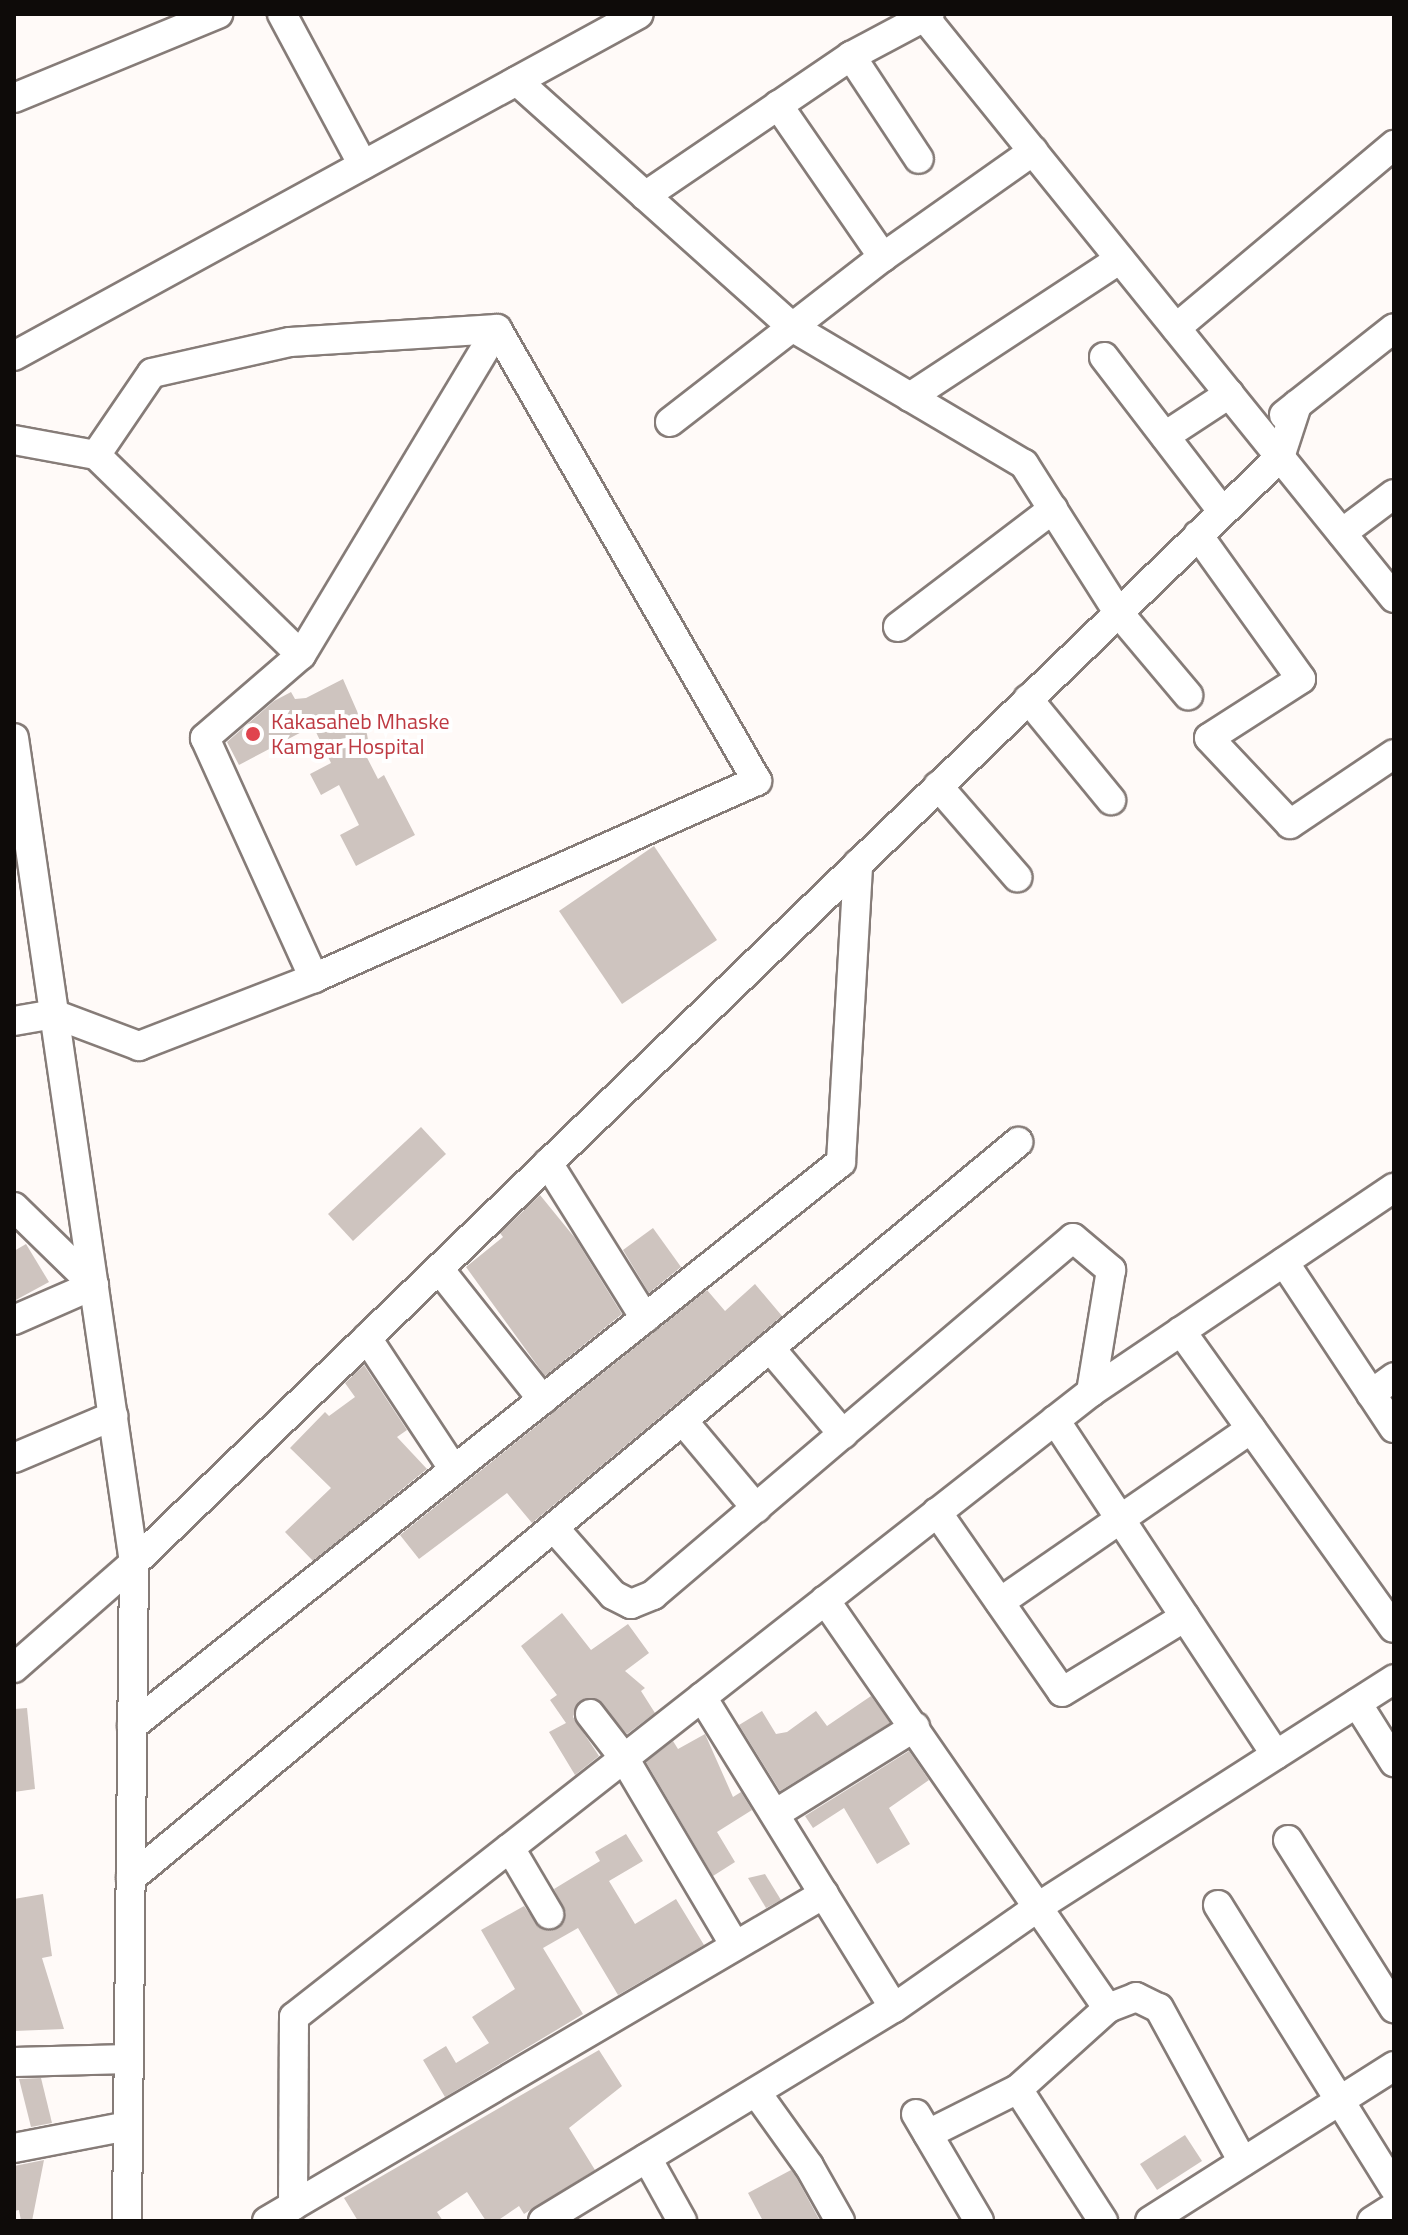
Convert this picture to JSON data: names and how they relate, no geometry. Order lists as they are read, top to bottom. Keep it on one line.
{"places":["Kakasaheb Mhaske Kamgar Hospital"]}
